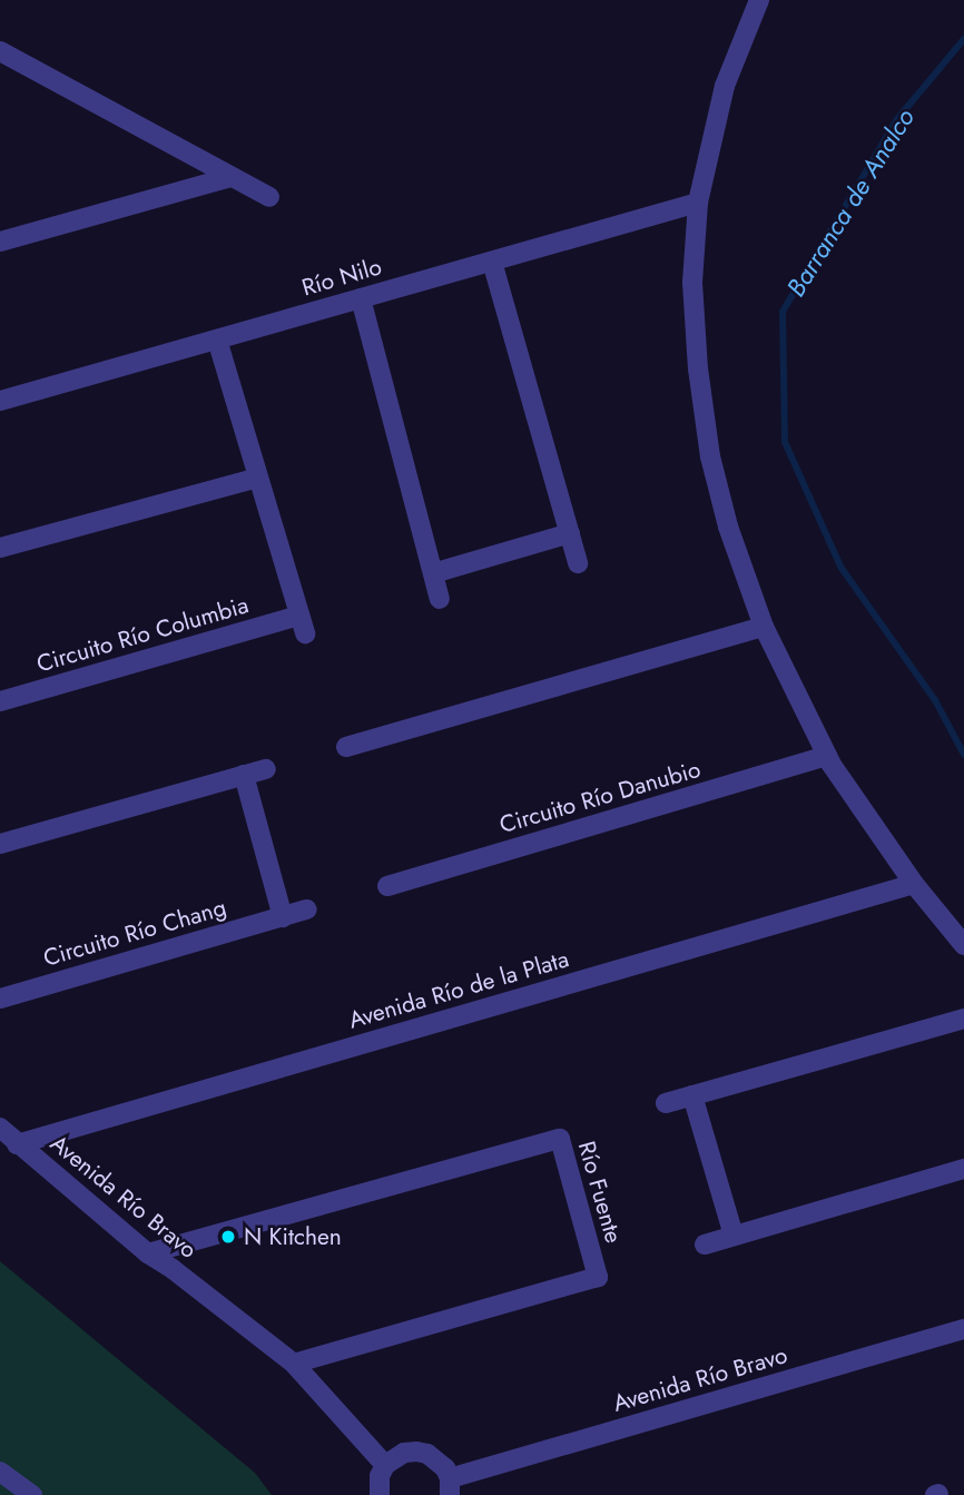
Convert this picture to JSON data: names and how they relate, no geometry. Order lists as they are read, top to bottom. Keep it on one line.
{"streets":{"street":["Río Nilo","Circuito Río Columbia","Circuito Río Danubio","Circuito Río Chang","Avenida Río de la Plata","Río Fuente","Avenida Río Bravo"]},"crossings":[["Río Nilo","Circuito Río Columbia"],["Avenida Río de la Plata","Avenida Río Bravo"],["Río Fuente","Avenida Río Bravo"]],"water":["Barranca de Analco"],"places":["N Kitchen"]}
